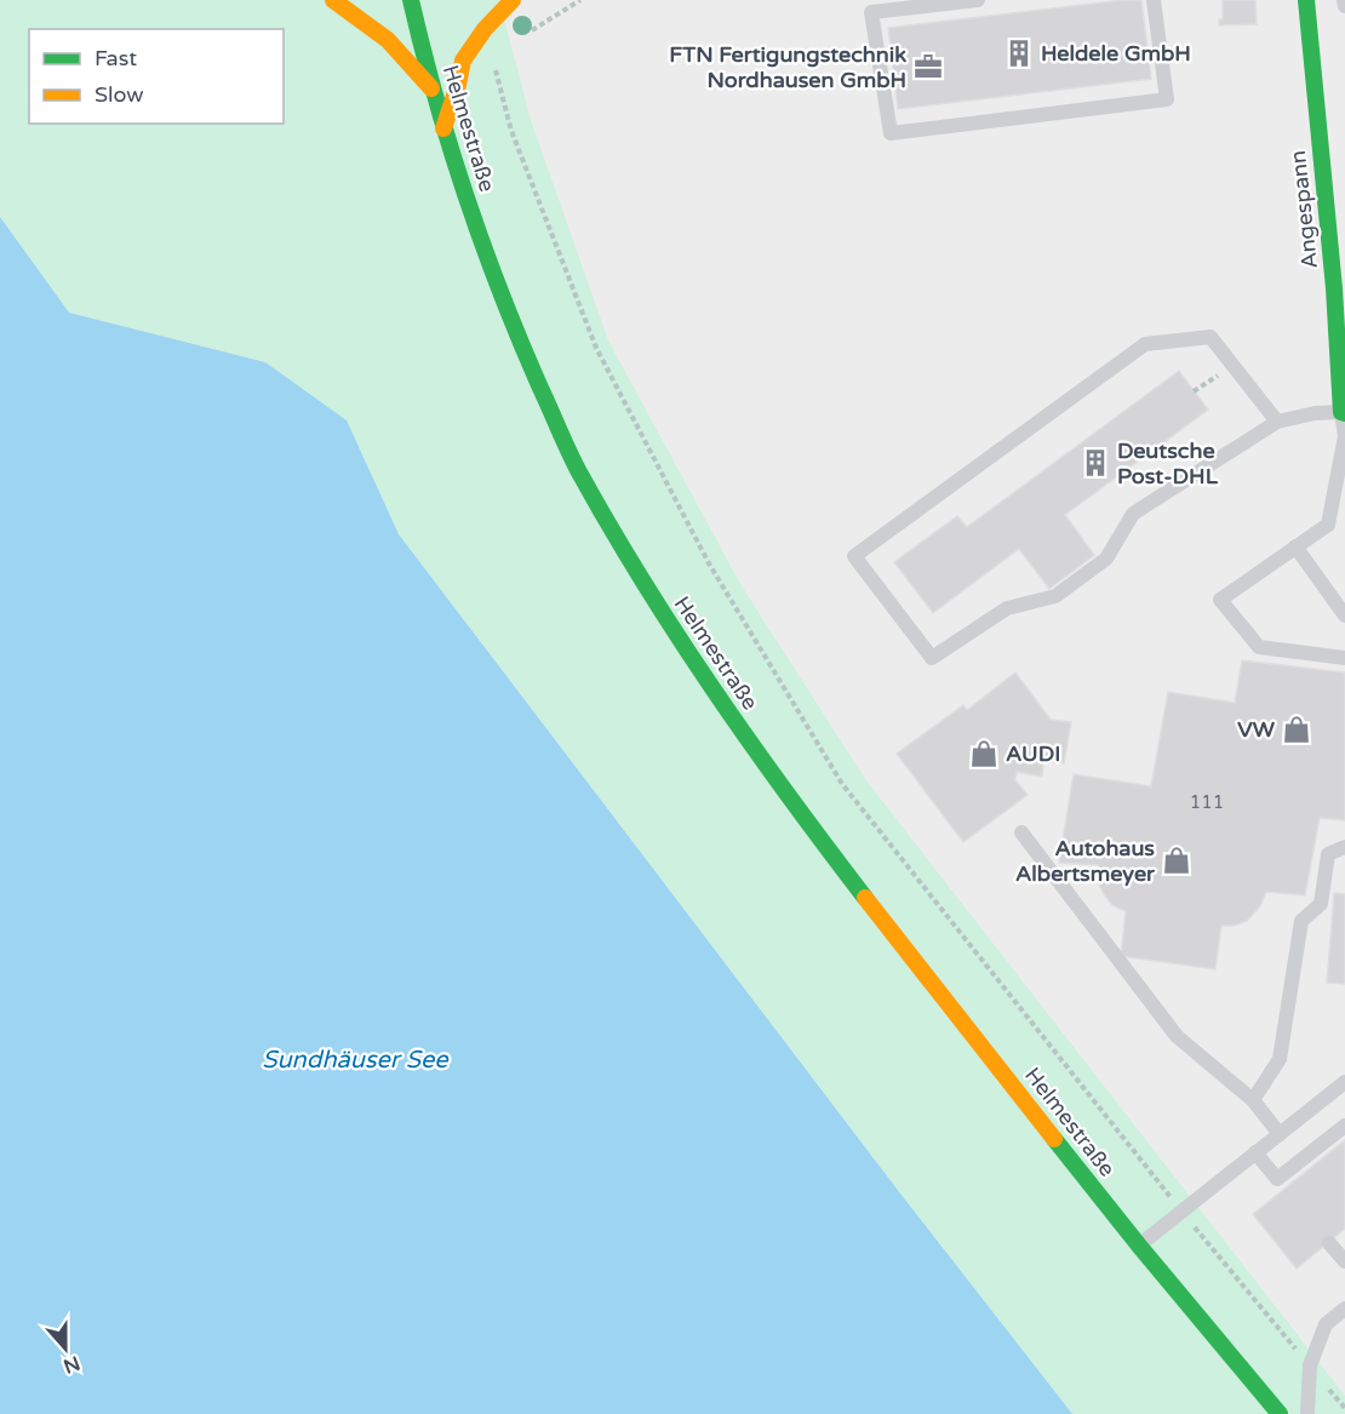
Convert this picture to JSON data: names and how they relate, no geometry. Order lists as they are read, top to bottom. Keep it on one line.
{"streets":{"main road":["Helmestraße","Angespann"]},"water":["Sundhäuser See"],"places":{"building":["Heldele GmbH","Deutsche Post-DHL"],"office":["FTN Fertigungstechnik Nordhausen GmbH"],"shop":["VW","AUDI","Autohaus Albertsmeyer"]},"house_numbers":["111"],"legend":["Fast","Slow"],"north":"bottom"}
